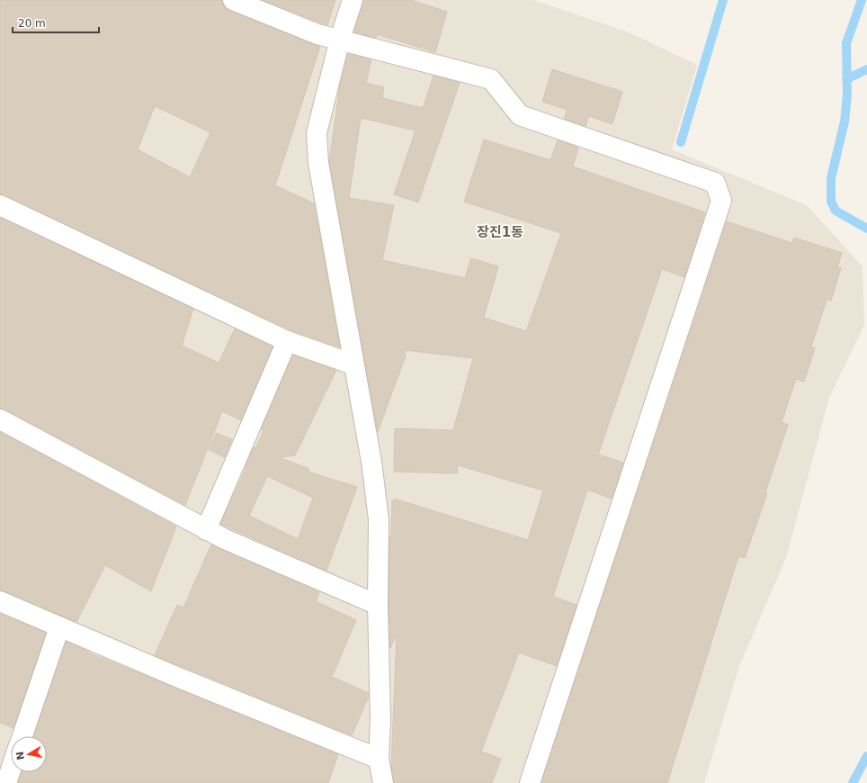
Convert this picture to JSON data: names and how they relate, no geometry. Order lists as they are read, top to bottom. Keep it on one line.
{"districts":["장진1동"],"scale_bar":"20 m","north":"left"}
